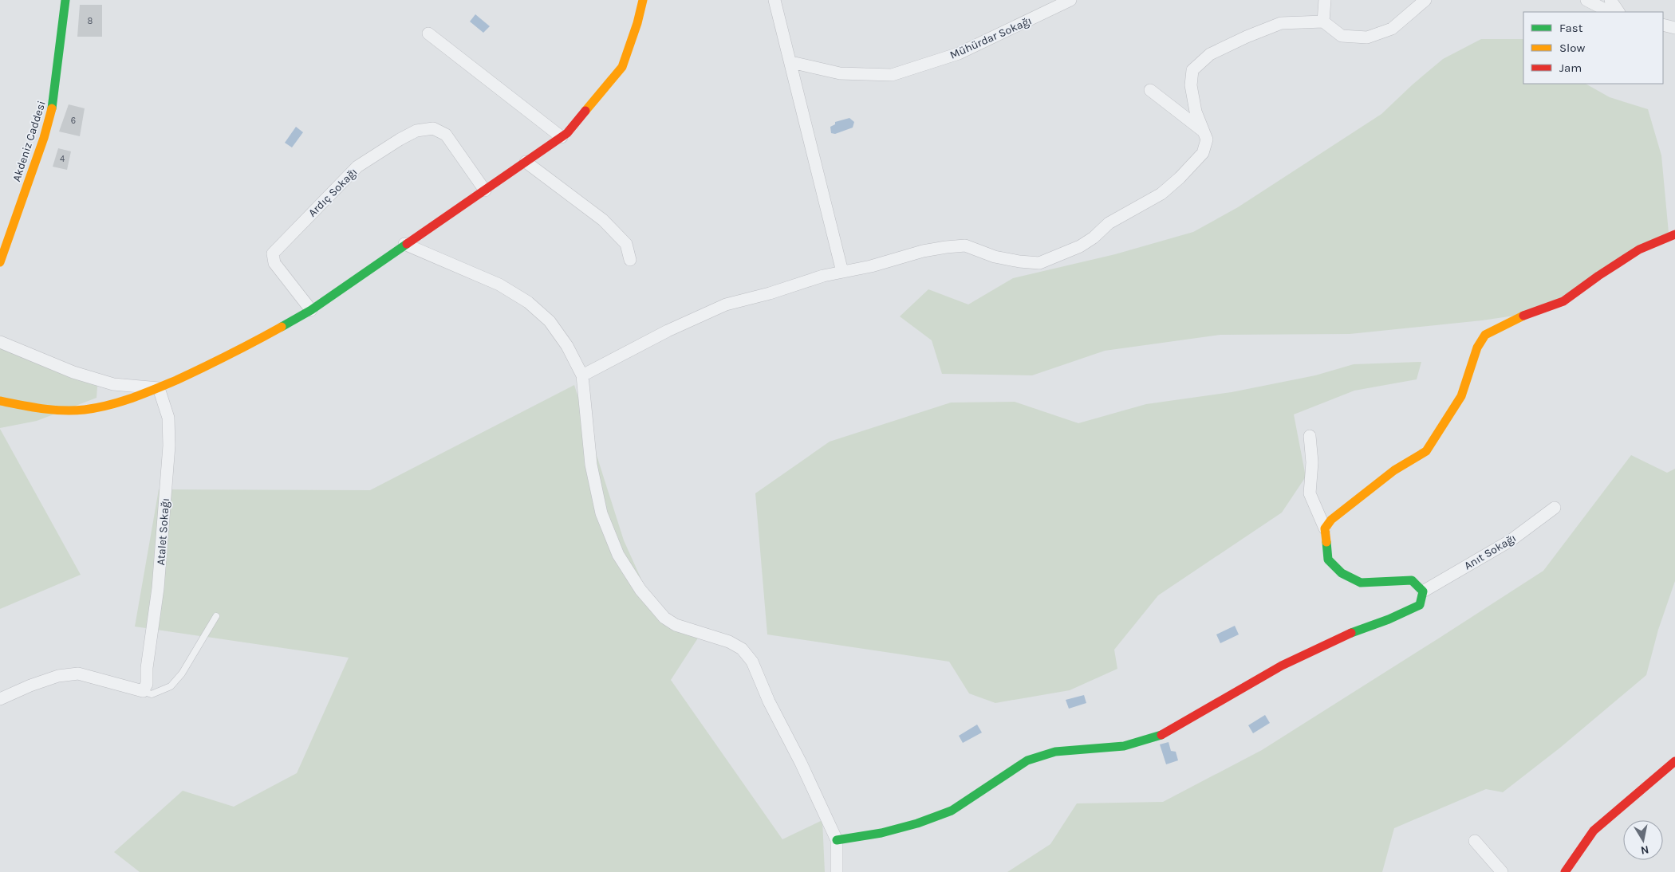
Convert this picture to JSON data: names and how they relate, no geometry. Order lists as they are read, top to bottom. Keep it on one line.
{"streets":{"street":["Mühürdar Sokağı","Akdeniz Caddesi","Ardıç Sokağı","Atalet Sokağı","Anıt Sokağı"]},"house_numbers":["8","6","4"],"legend":["Fast","Slow","Jam"],"north":"bottom"}
